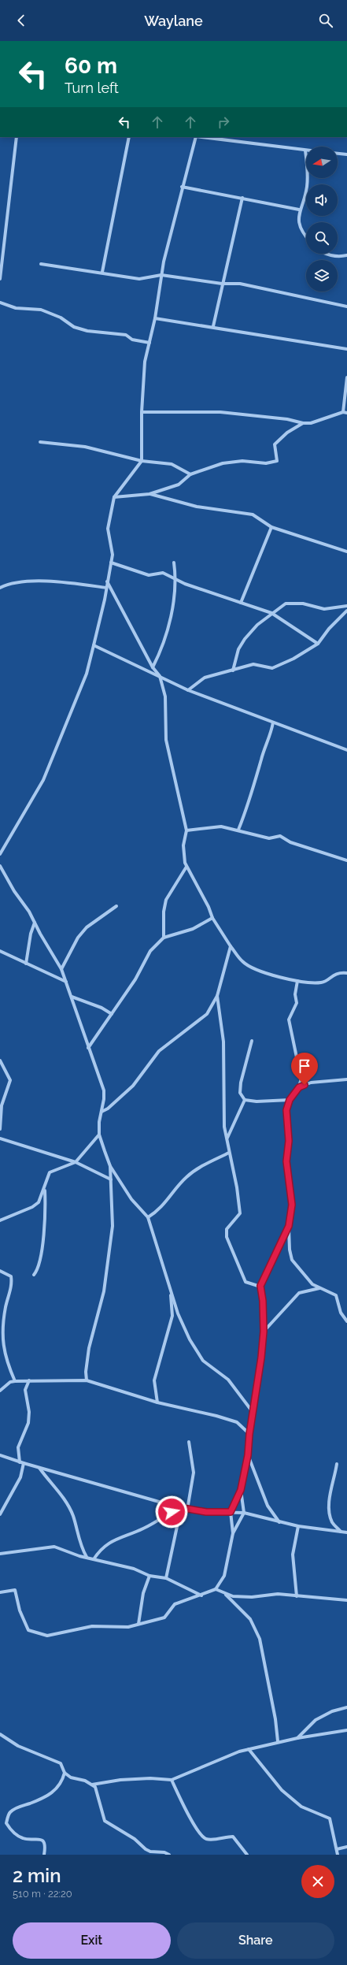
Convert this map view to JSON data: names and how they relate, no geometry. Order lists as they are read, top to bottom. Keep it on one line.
{"north":"left","page":{"header":"Waylane","turn":["60 m","Turn left"],"heading":["2 min","510 m · 22:20"],"buttons":["Exit","Share"]}}
